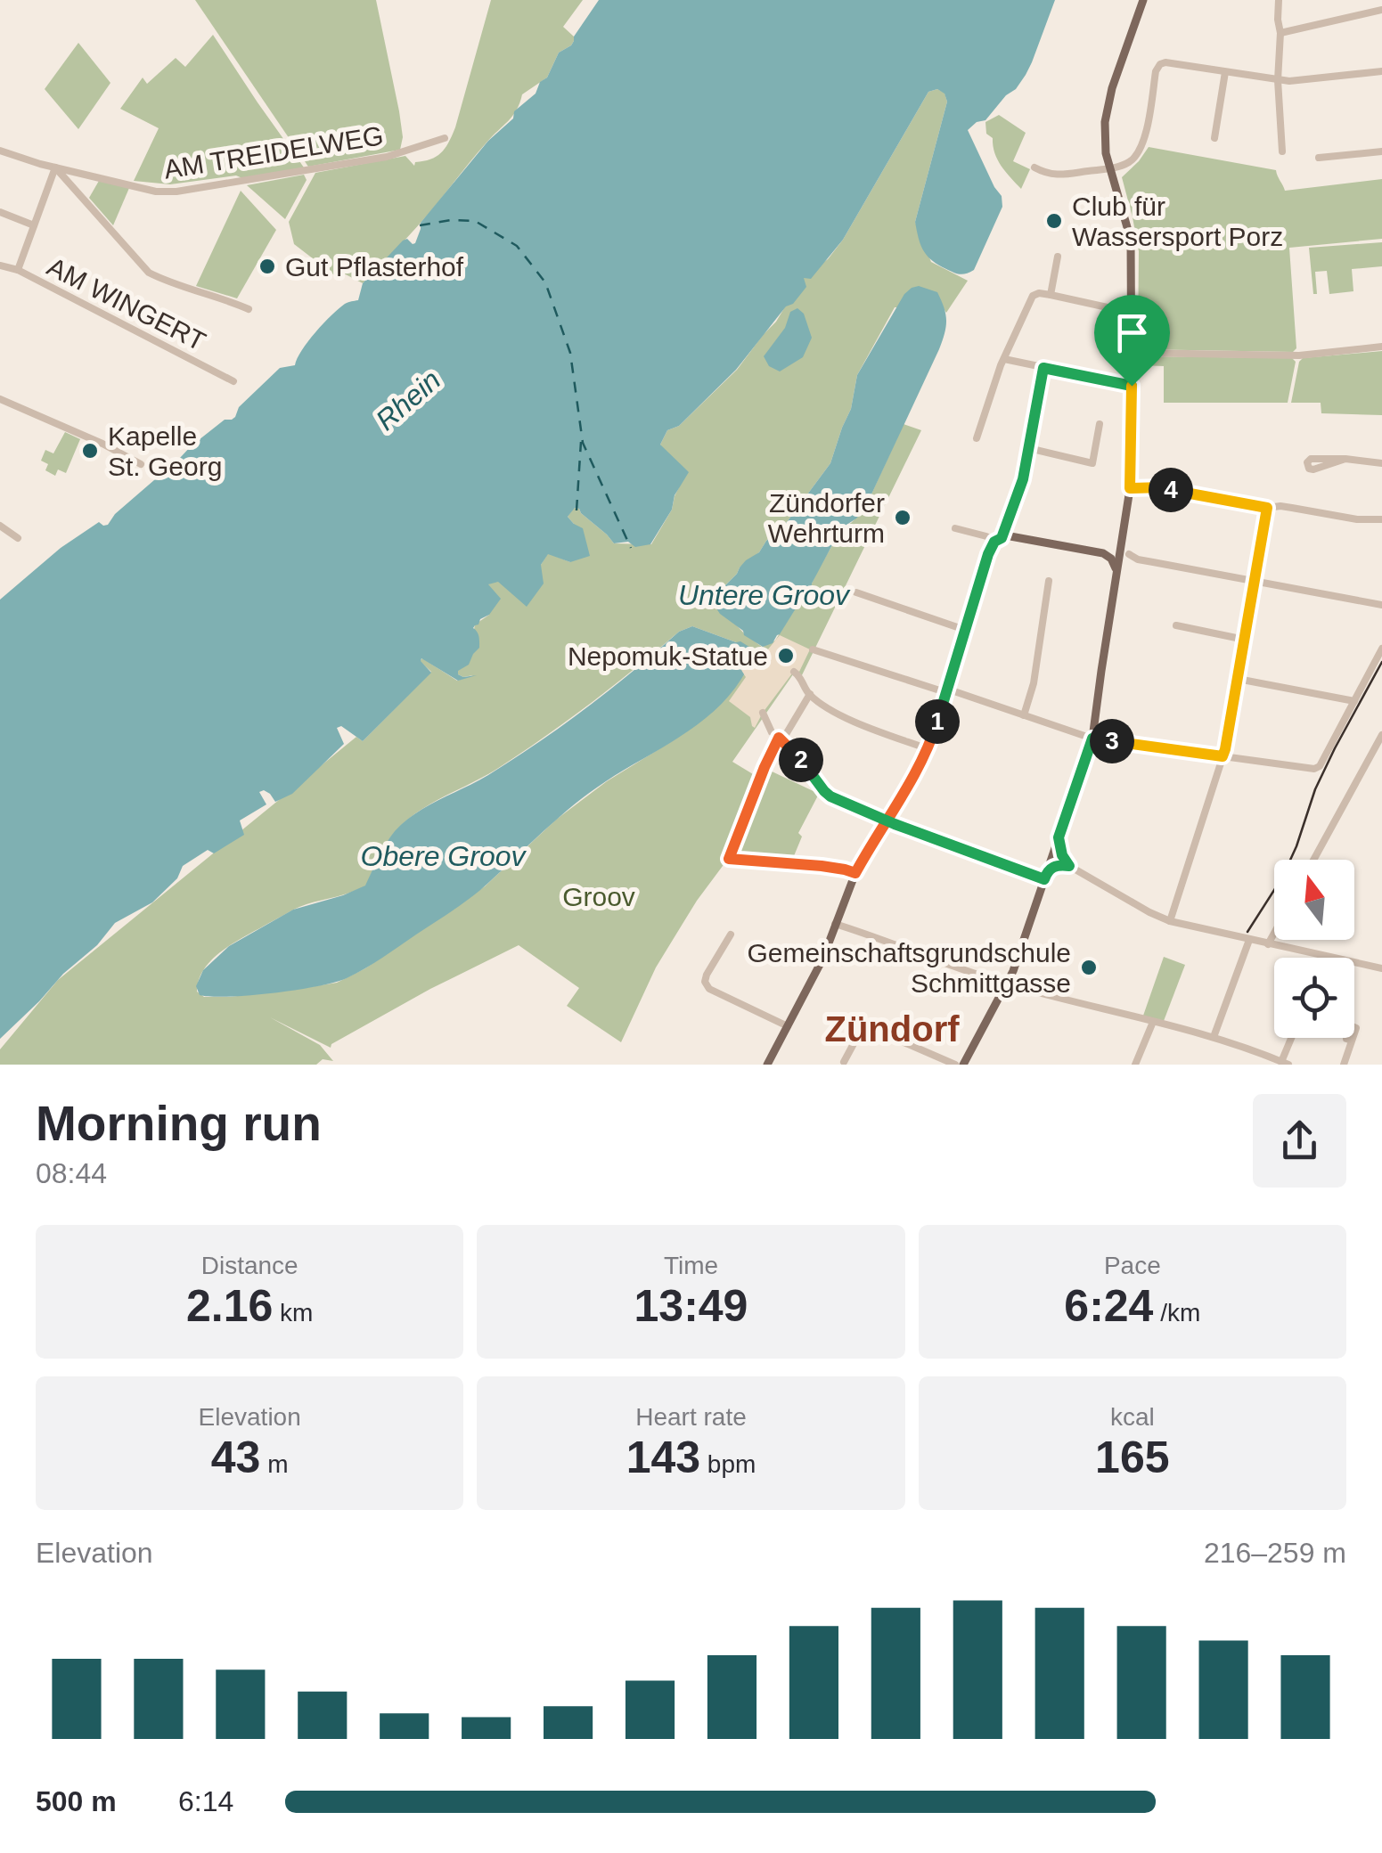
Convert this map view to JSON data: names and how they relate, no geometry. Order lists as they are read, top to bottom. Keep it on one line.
{"streets":{"street":["AM TREIDELWEG","AM WINGERT"]},"districts":["Zündorf"],"water":["Rhein","Untere Groov","Obere Groov"],"parks":["Groov"],"places":["Club für Wassersport Porz","Gut Pflasterhof","Kapelle St. Georg","Zündorfer Wehrturm","Nepomuk-Statue","Gemeinschaftsgrundschule Schmittgasse"],"north":"top","page":{"pins":["4","1","3","2"],"heading":["Morning run","08:44"],"stats":[["Distance","2.16 km"],["Time","13:49"],["Pace","6:24 /km"],["Elevation","43 m"],["Heart rate","143 bpm"],["kcal","165"]],"chart":["Elevation","216–259 m"],"list":[{"name":"500 m","note":"6:14"}]}}
